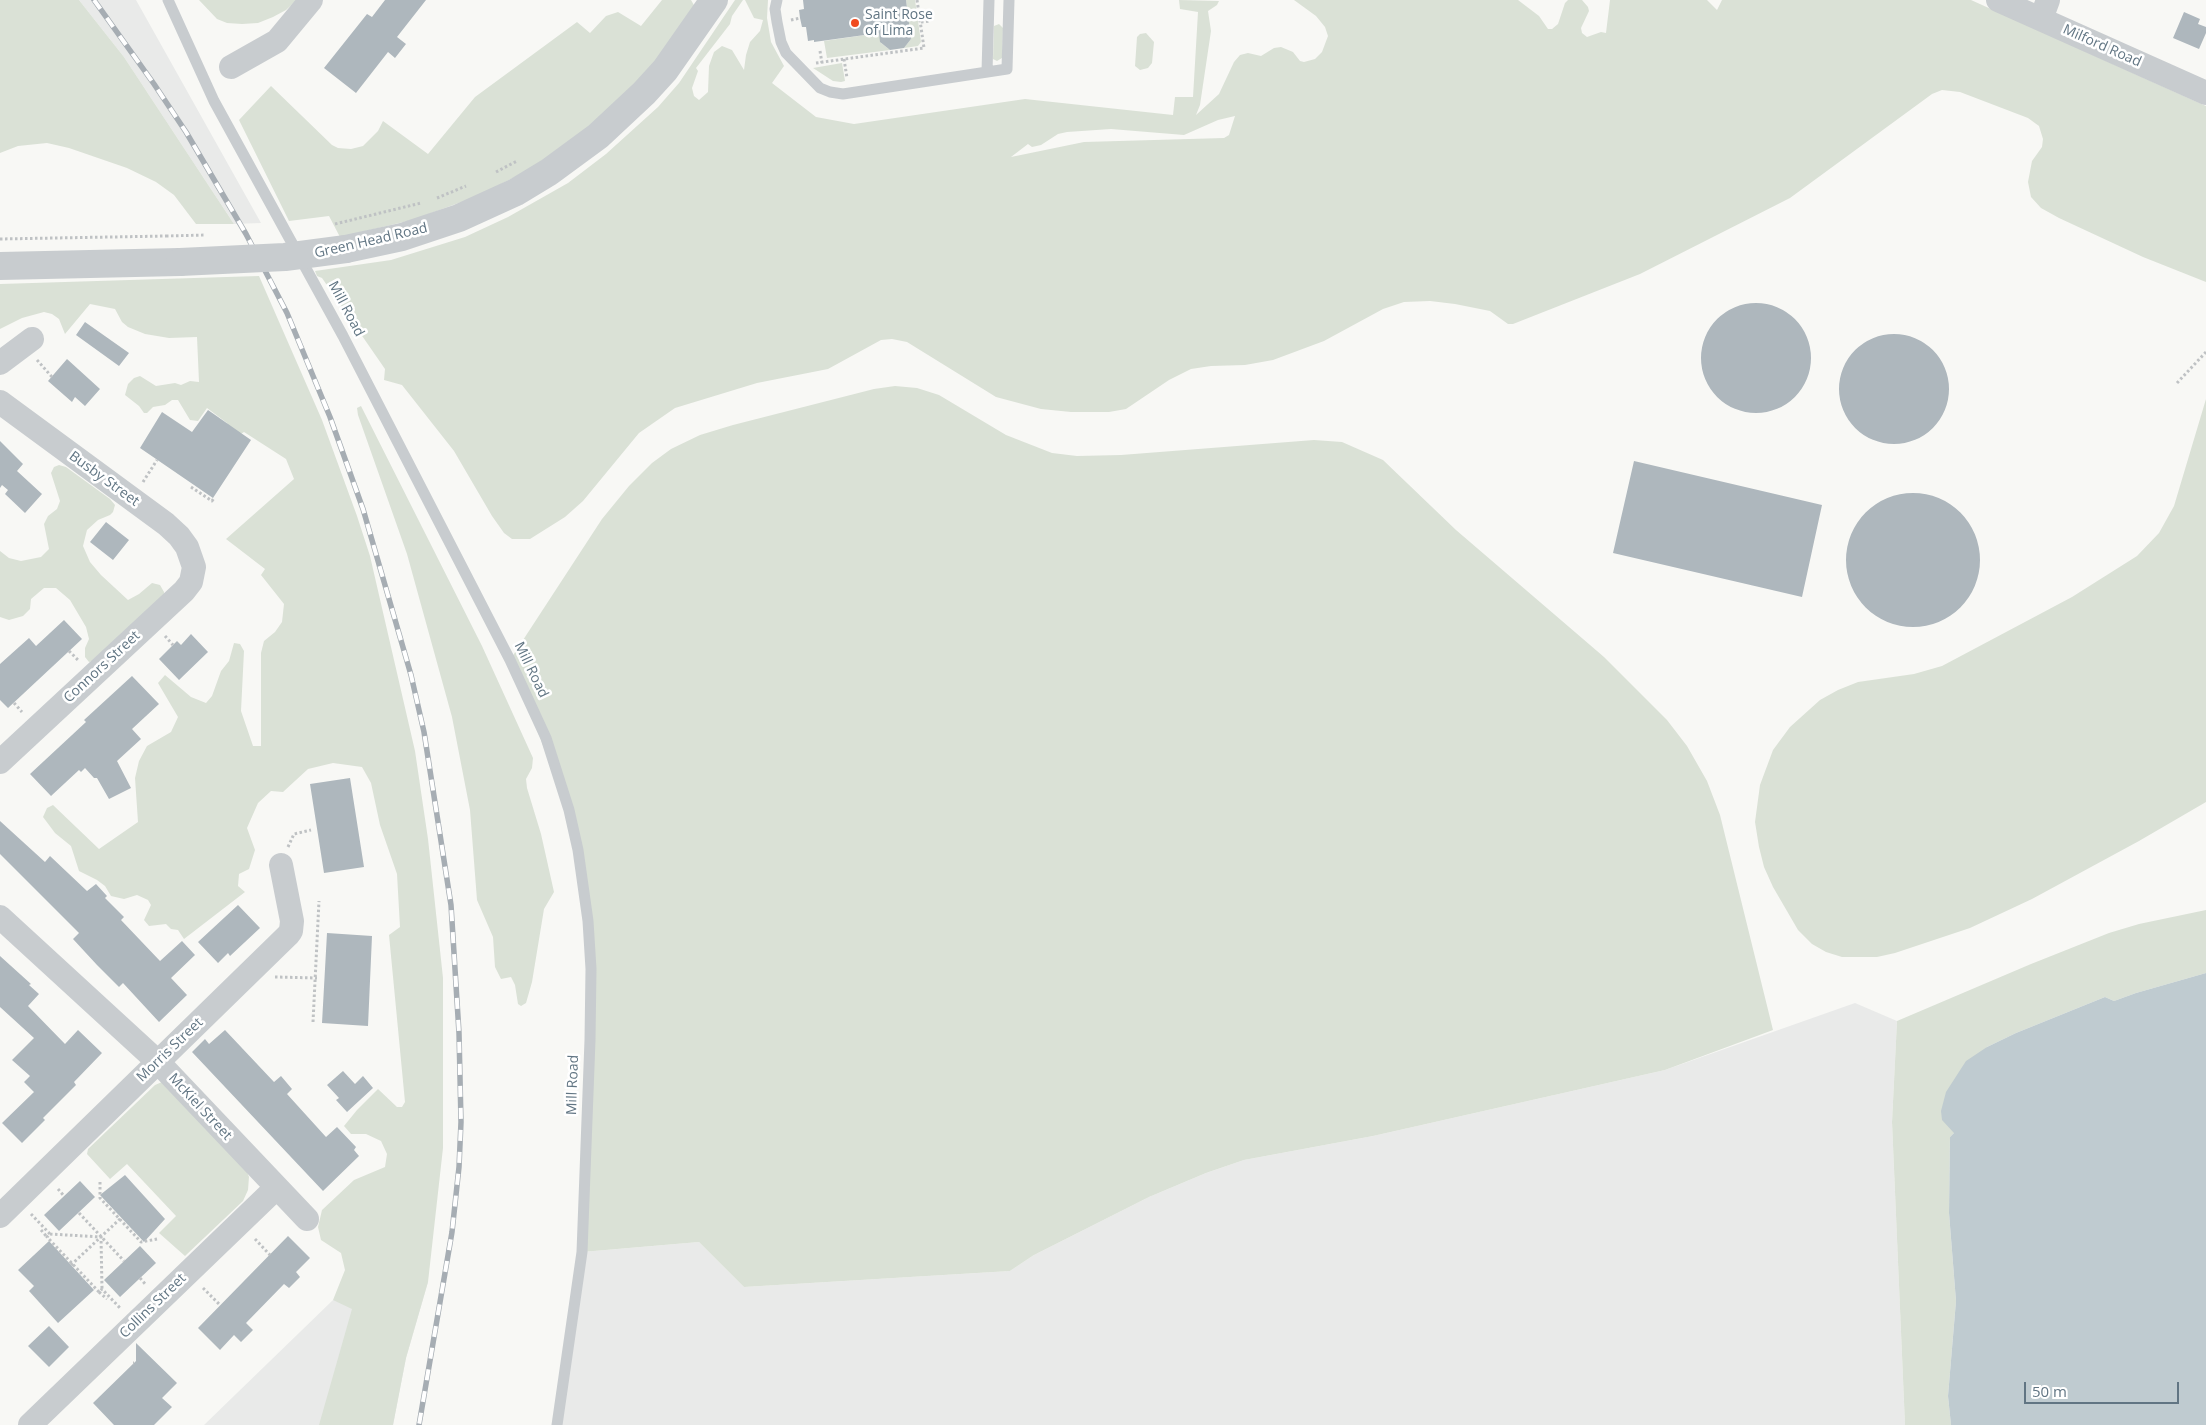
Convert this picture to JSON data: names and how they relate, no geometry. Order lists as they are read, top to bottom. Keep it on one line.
{"streets":{"street":["Milford Road","Green Head Road","Busby Street","Connors Street","Morris Street","McKiel Street","Collins Street"],"lane":["Mill Road"]},"crossings":[["Busby Street","Connors Street"],["Morris Street","McKiel Street"],["McKiel Street","Collins Street"]],"places":["Saint Rose of Lima"],"scale_bar":"50 m"}
